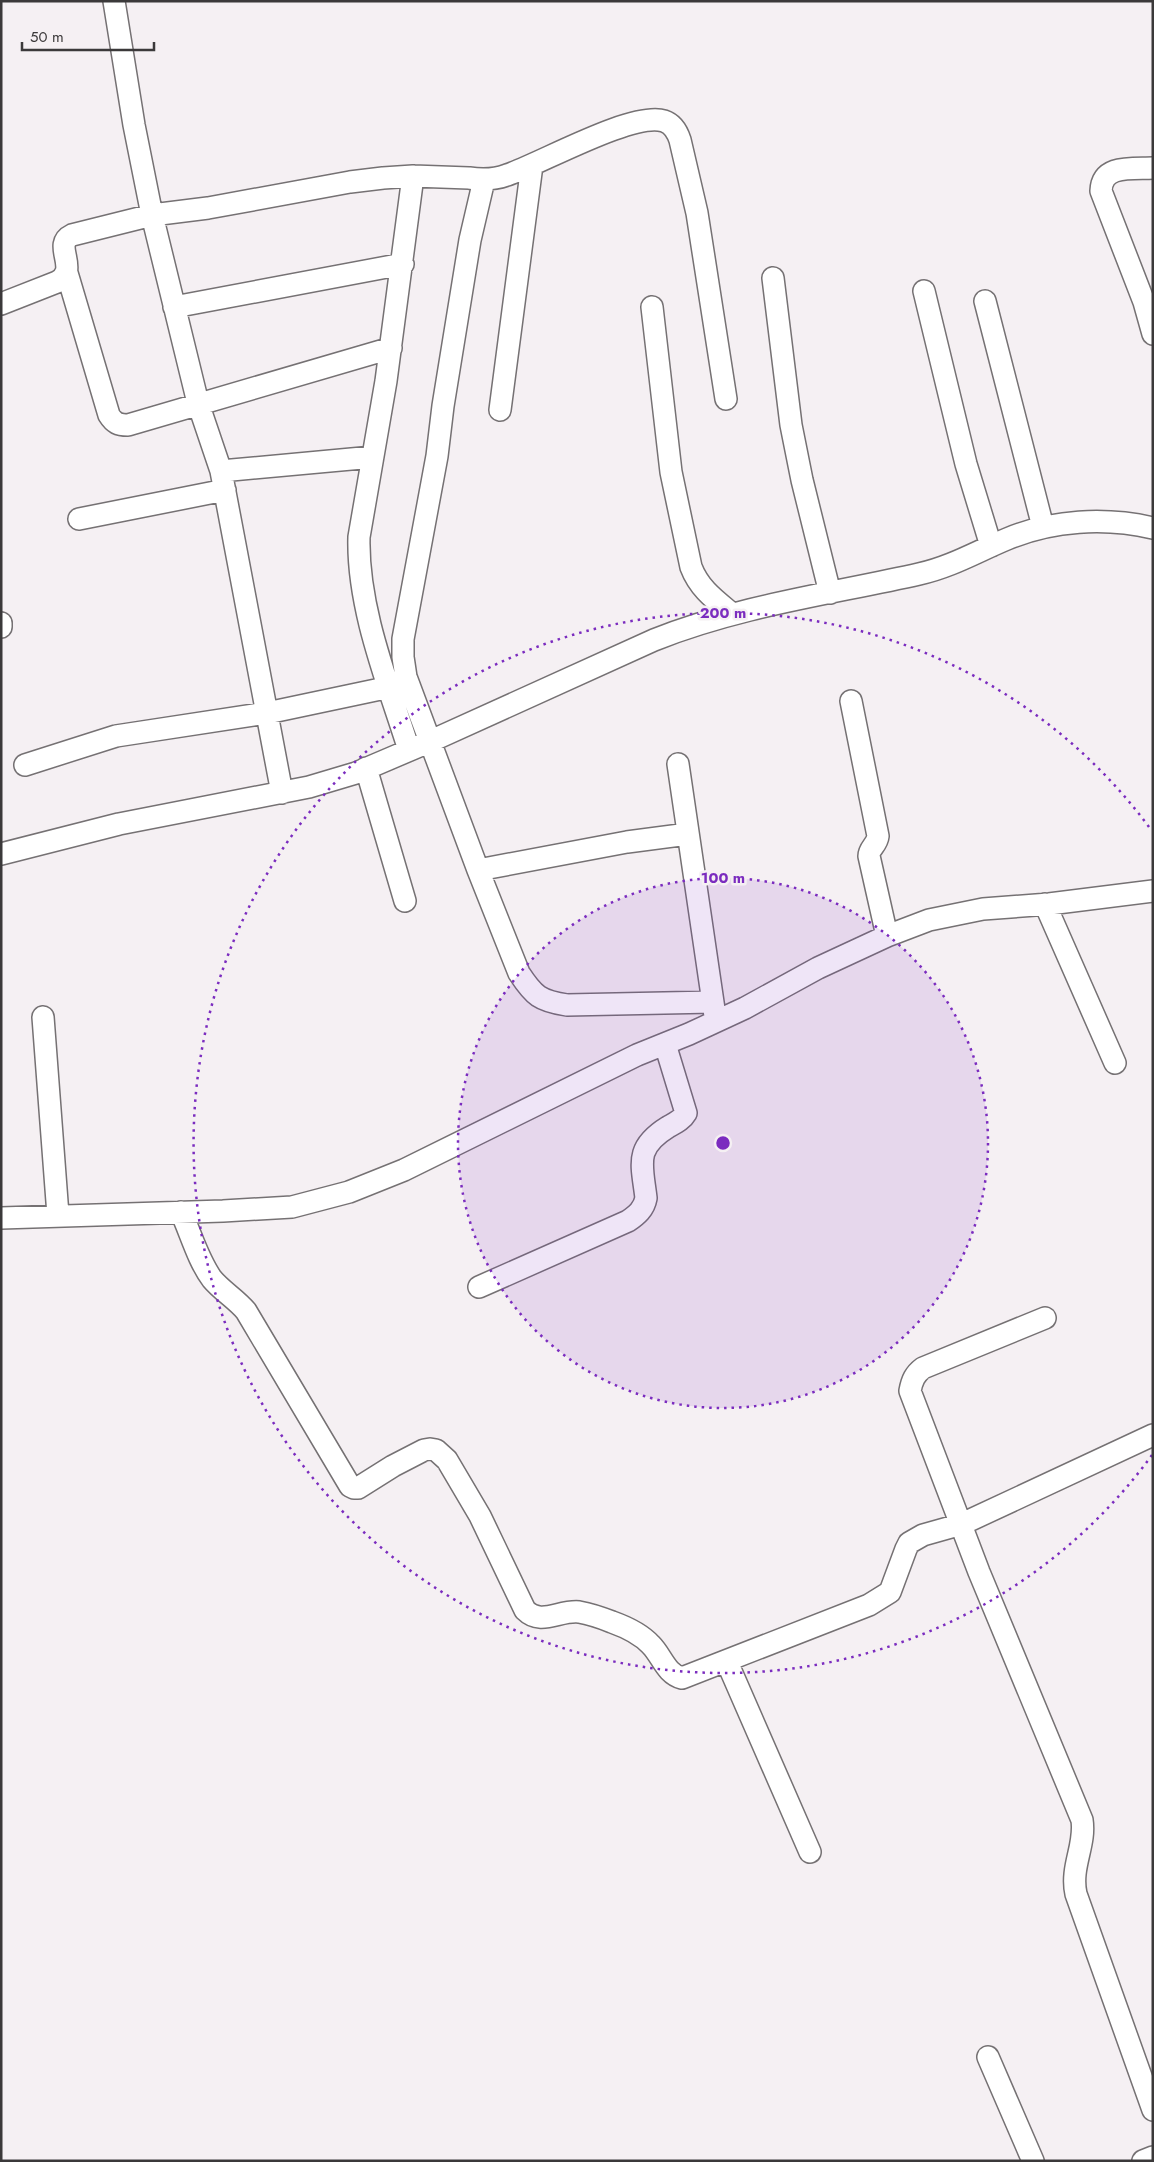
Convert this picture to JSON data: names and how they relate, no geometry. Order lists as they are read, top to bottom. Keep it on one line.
{"scale_bar":"50 m","rings":["200 m","100 m"]}
